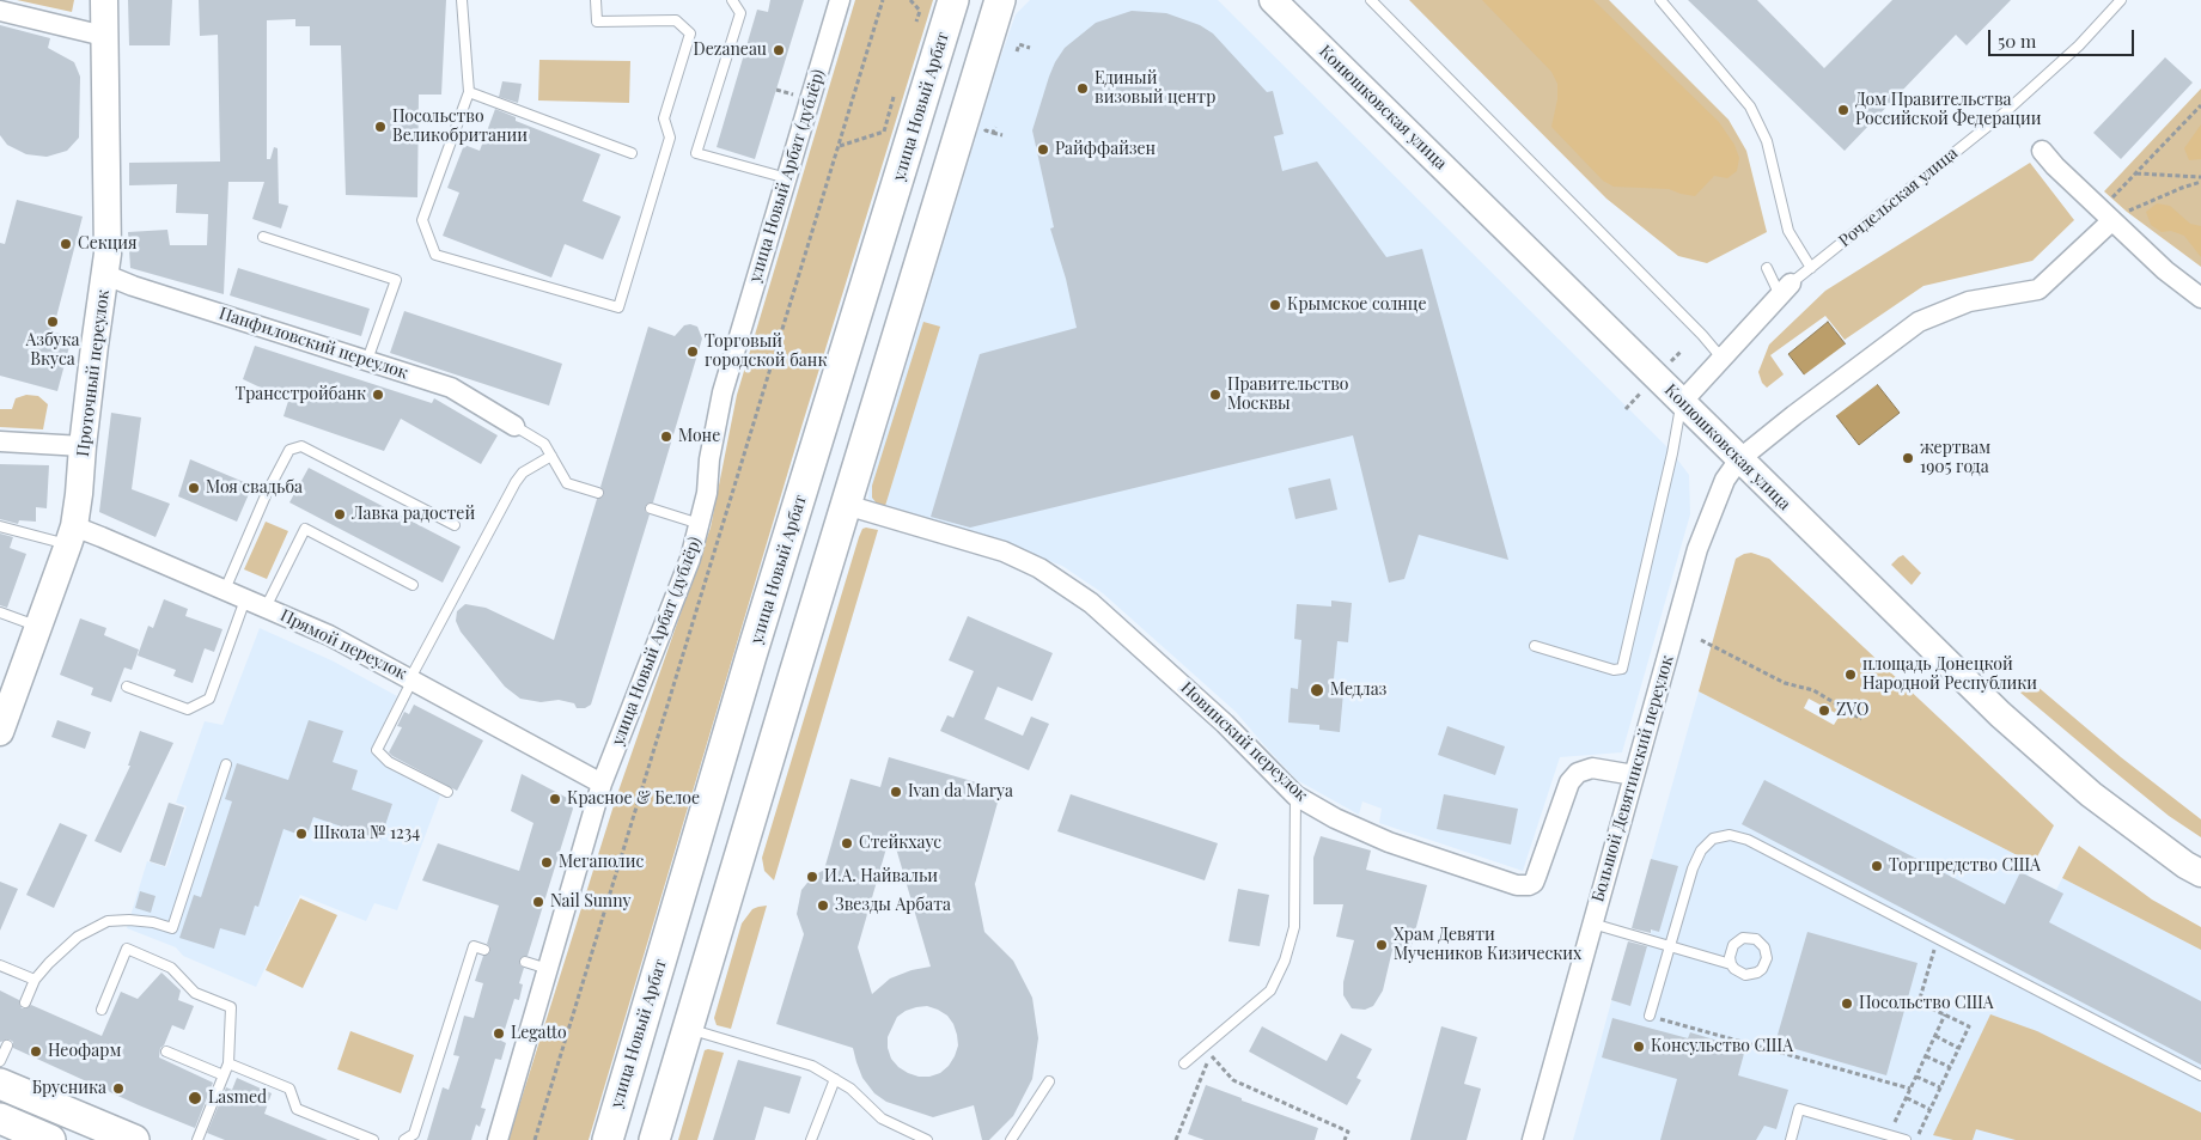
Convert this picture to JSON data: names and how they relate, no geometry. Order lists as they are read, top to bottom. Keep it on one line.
{"streets":{"main road":["улица Новый Арбат","Конюшковская улица","Проточный переулок"],"street":["улица Новый Арбат (дублёр)","Рочдельская улица","Панфиловский переулок","Прямой переулок","Новинский переулок","Большой Девятинский переулок"]},"crossings":[["Конюшковская улица","Рочдельская улица"],["Конюшковская улица","Большой Девятинский переулок"],["улица Новый Арбат (дублёр)","Прямой переулок"],["Панфиловский переулок","Проточный переулок"],["Проточный переулок","Прямой переулок"],["Новинский переулок","Большой Девятинский переулок"]],"places":["Dezaneau","Единый визовый центр","Дом Правительства Российской Федерации","Посольство Великобритании","Райффайзен","Секция","Крымское солнце","Азбука Вкуса","Торговый городской банк","Трансстройбанк","Правительство Москвы","Моне","жертвам 1905 года","Моя свадьба","Лавка радостей","площадь Донецкой Народной Республики","Медлаз","ZVO","Ivan da Marya","Красное & Белое","Школа № 1234","Стейкхаус","Мегаполис","Торгпредство США","И.А. Найвальи","Nail Sunny","Звезды Арбата","Храм Девяти Мучеников Кизических","Посольство США","Legatto","Консульство США","Неофарм","Брусника","Lasmed"],"scale_bar":"50 m"}
